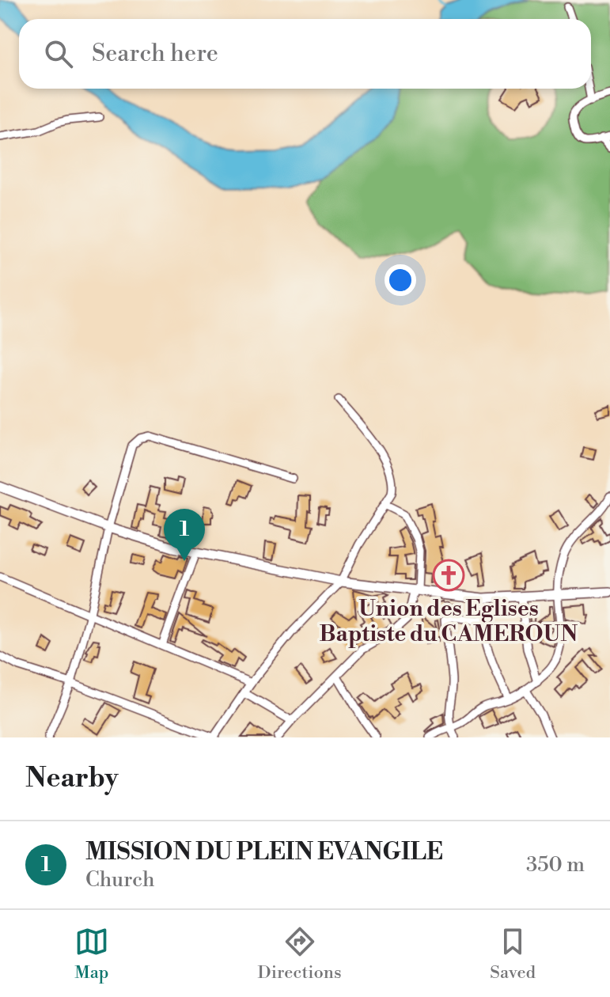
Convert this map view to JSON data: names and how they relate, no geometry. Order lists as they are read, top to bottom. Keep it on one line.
{"places":{"church":["Union des Eglises Baptiste du CAMEROUN"]},"page":{"search":"Search here","pins":"1","heading":"Nearby","list":[{"mark":"1","name":"MISSION DU PLEIN EVANGILE","note":"Church","value":"350 m"}],"nav":["Map","Directions","Saved"]}}
